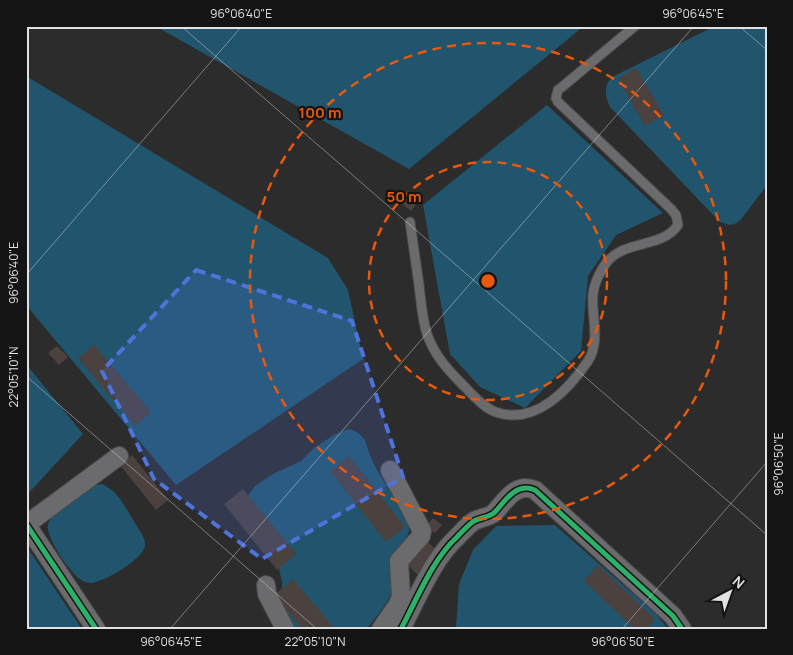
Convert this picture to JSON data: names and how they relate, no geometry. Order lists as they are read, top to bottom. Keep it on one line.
{"north":"top right","coordinates":["96°06'40\"E","96°06'45\"E","22°05'10\"N","96°06'50\"E"],"rings":["100 m","50 m"]}
